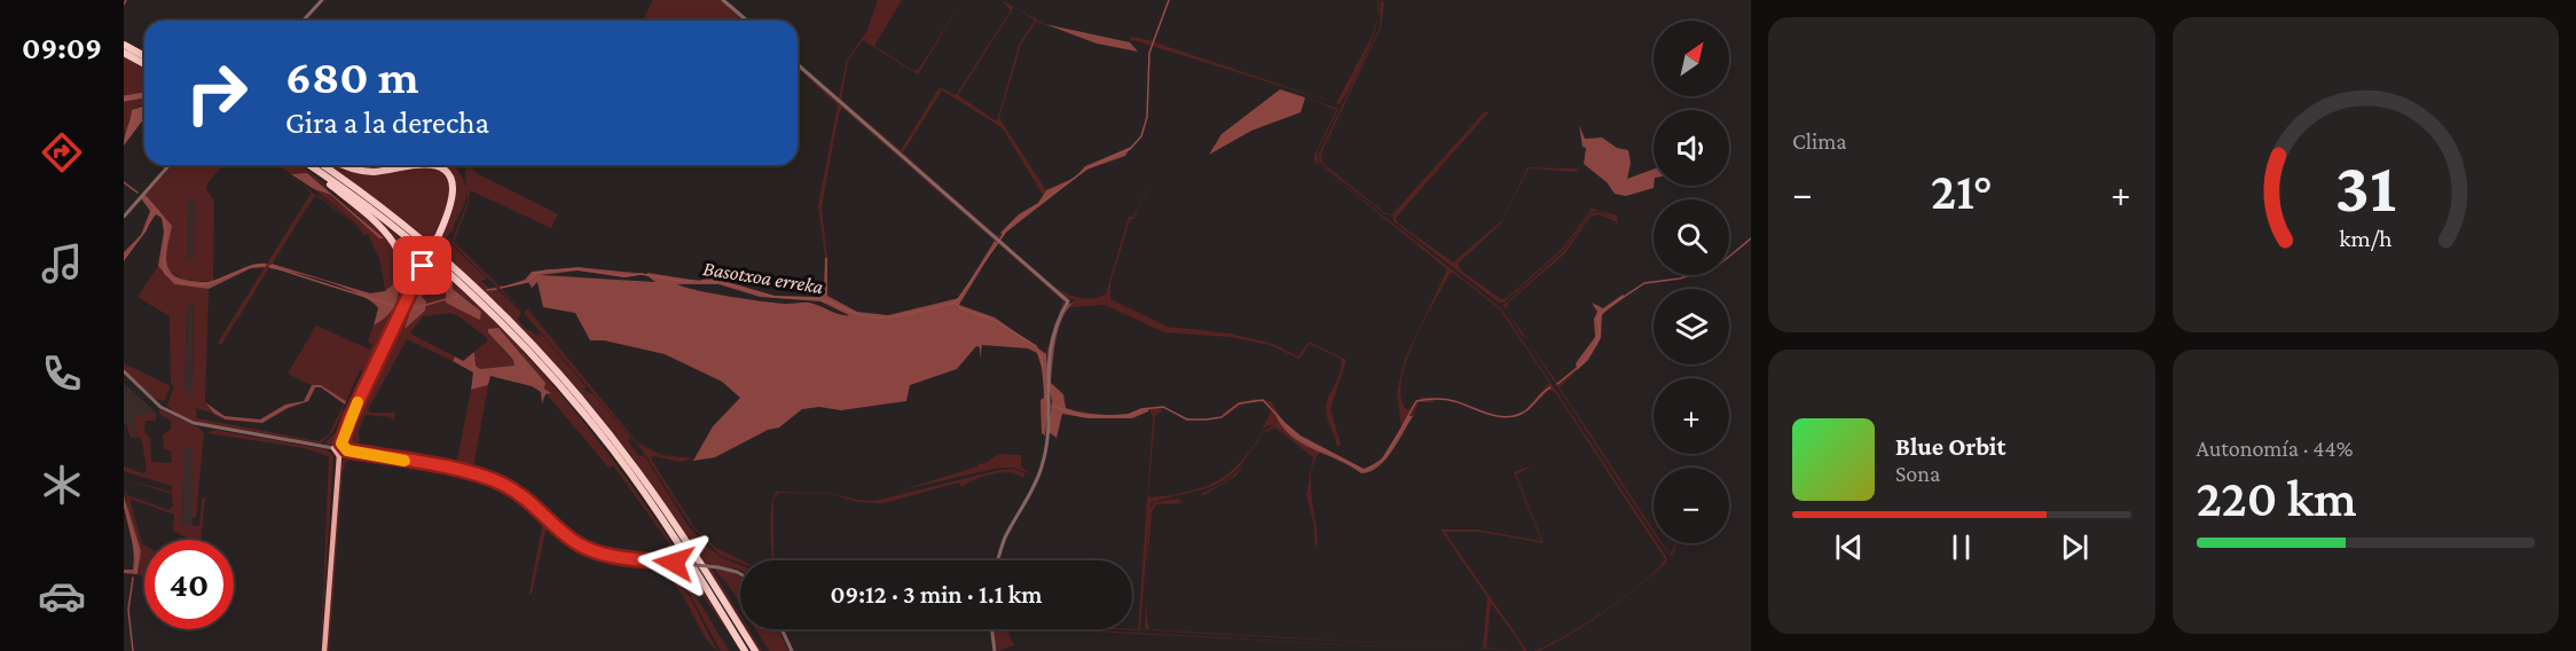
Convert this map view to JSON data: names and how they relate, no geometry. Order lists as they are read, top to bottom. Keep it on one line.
{"water":["Basotxoa erreka"],"north":"top right","page":{"tabs":"09:09","tile":["Clima",["Autonomía · 44%","220 km"]],"map_buttons":["+","−"],"turn":["680 m","Gira a la derecha"],"heat":["−","21°","+"],"song":["Blue Orbit","Sona"],"limit":"40","trip":"09:12 · 3 min · 1.1 km","gauge":["31","km/h"]}}
